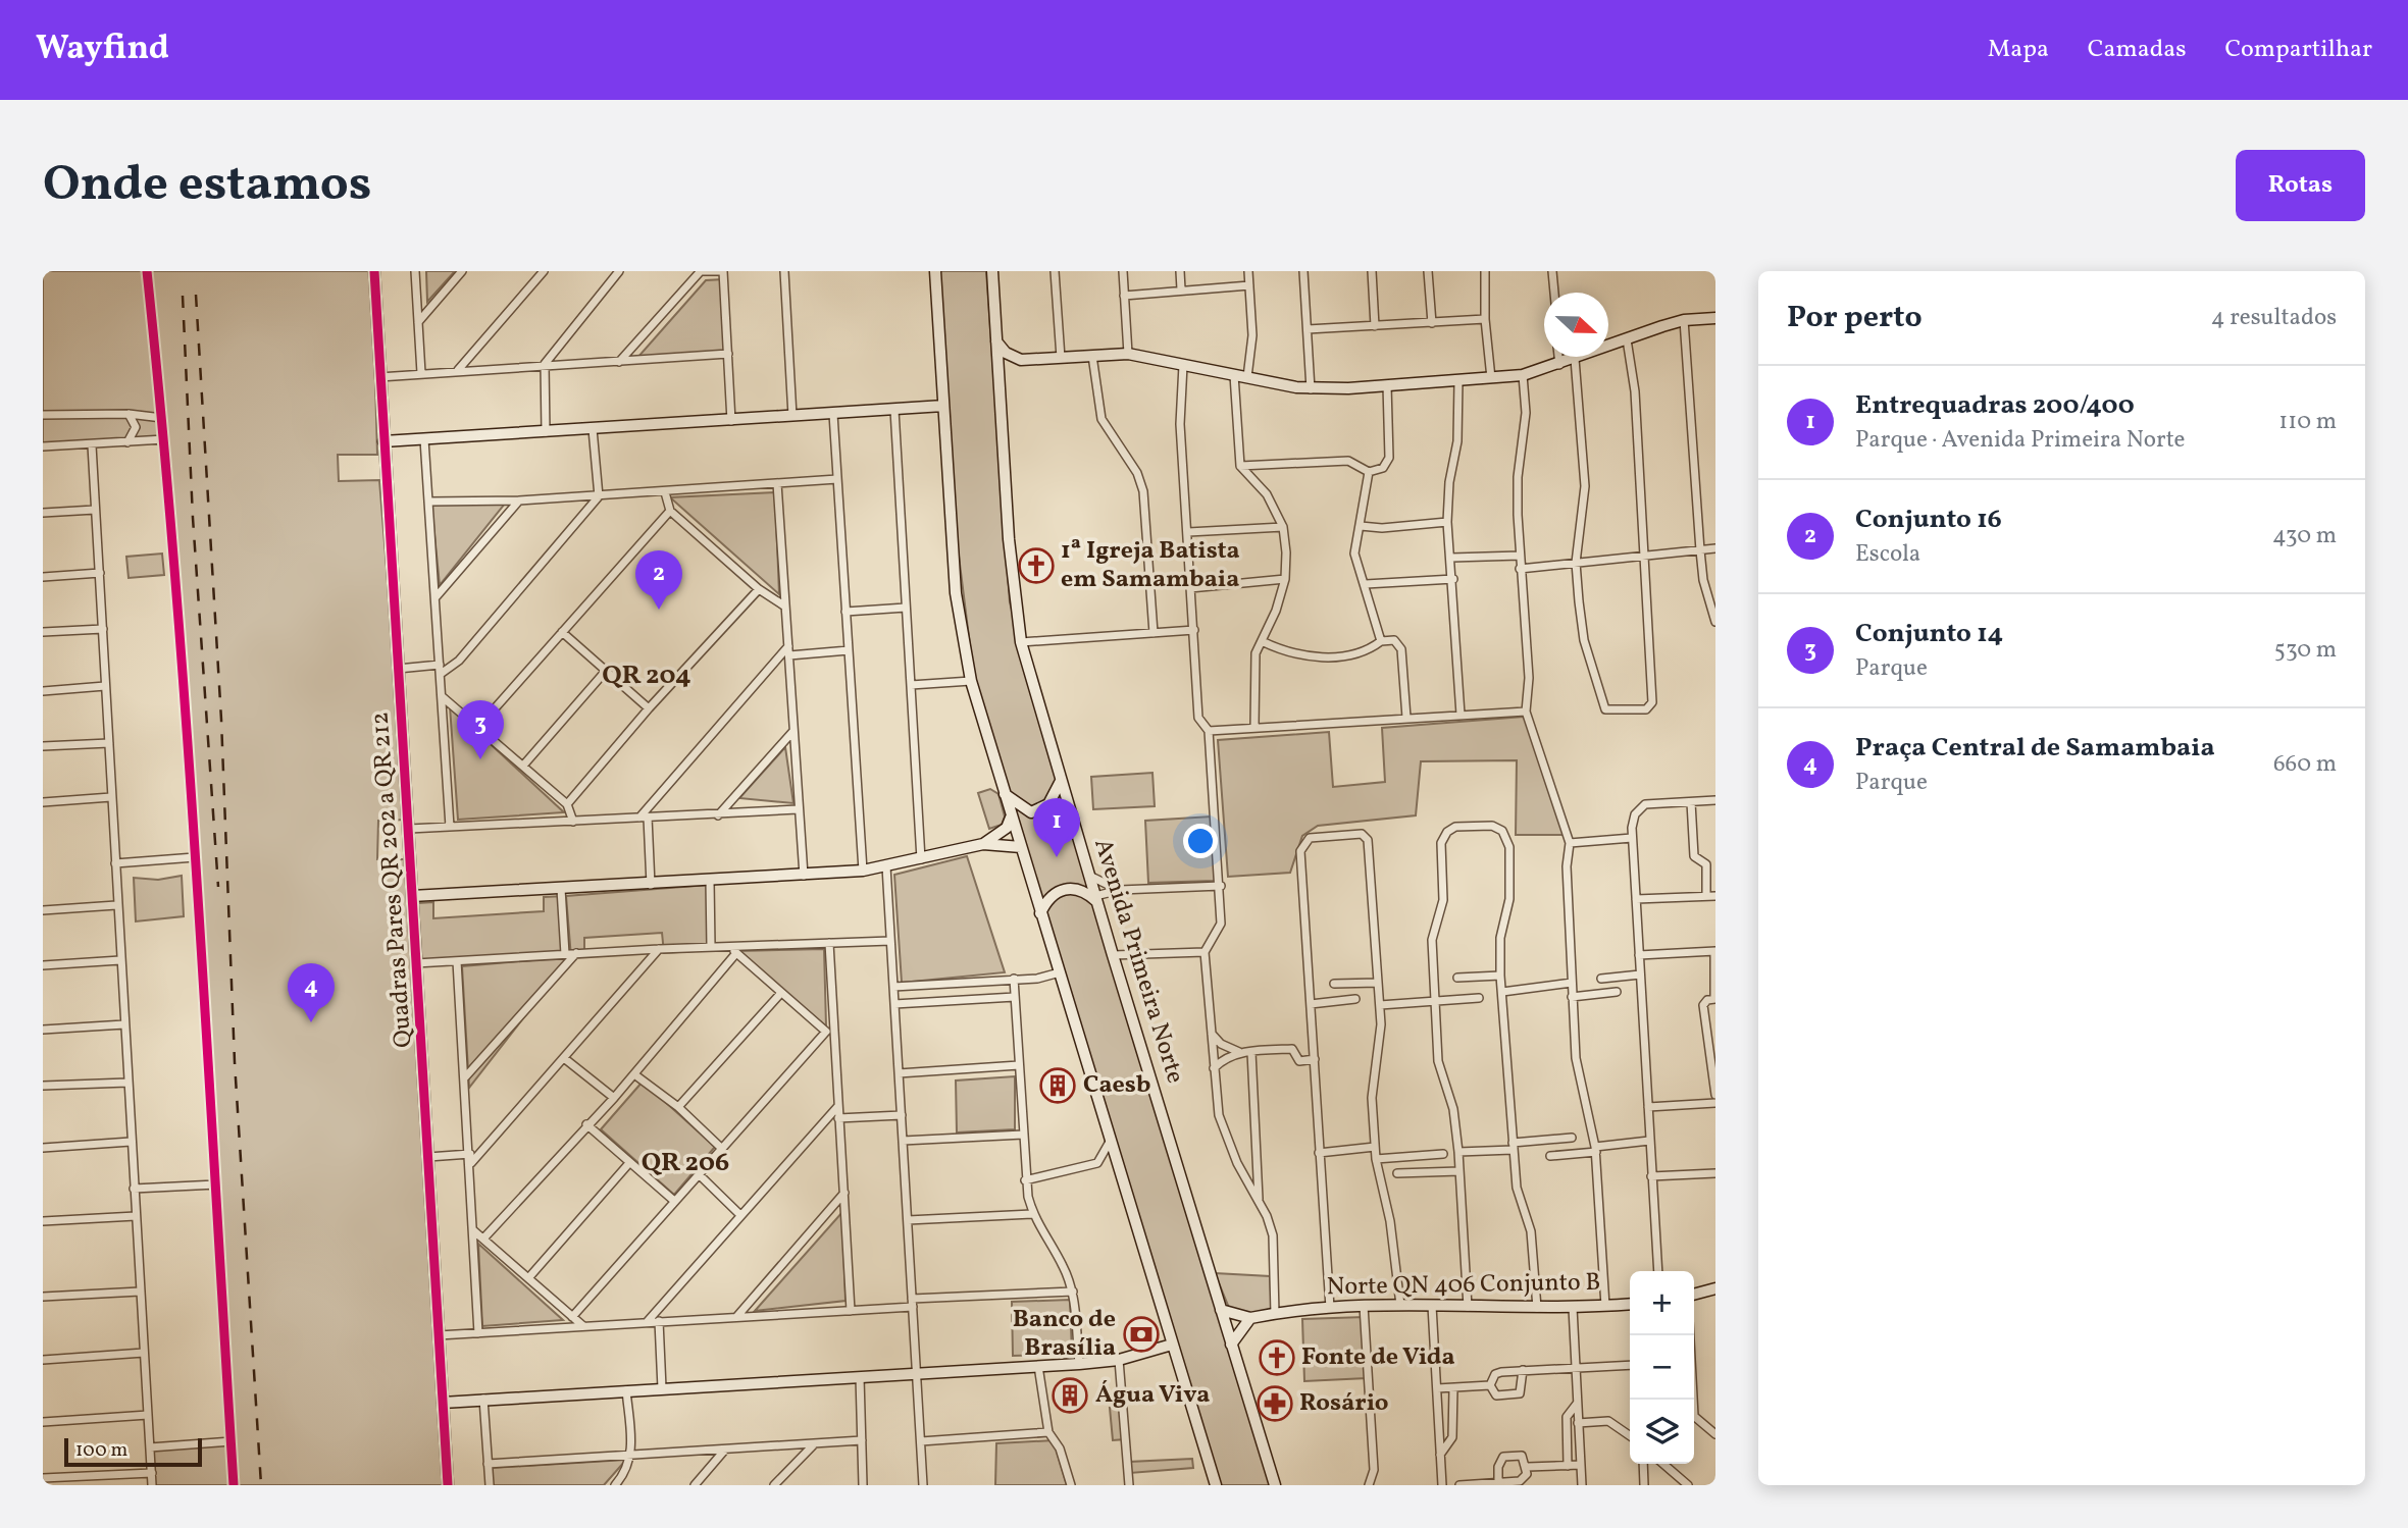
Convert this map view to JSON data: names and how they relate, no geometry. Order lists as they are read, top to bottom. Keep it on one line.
{"streets":{"street":["Quadras Pares QR 202 a QR 212","Avenida Primeira Norte","Norte QN 406 Conjunto B"]},"crossings":[["Avenida Primeira Norte","Norte QN 406 Conjunto B"]],"districts":["QR 204","QR 206"],"places":{"church":["1ª Igreja Batista em Samambaia","Fonte de Vida"],"building":["Caesb","Água Viva"],"bank":["Banco de Brasília"],"pharmacy":["Rosário"]},"scale_bar":"100 m","north":"right","page":{"header":"Wayfind","nav":["Mapa","Camadas","Compartilhar"],"buttons":"Rotas","title":"Onde estamos","heading":["Por perto","4 resultados"],"list":[{"mark":"1","name":"Entrequadras 200/400","note":"Parque · Avenida Primeira Norte","value":"110 m"},{"mark":"2","name":"Conjunto 16","note":"Escola","value":"430 m"},{"mark":"3","name":"Conjunto 14","note":"Parque","value":"530 m"},{"mark":"4","name":"Praça Central de Samambaia","note":"Parque","value":"660 m"}],"pins":["2","3","1","4"],"map_buttons":["+","−"],"scale":"100 m"}}
